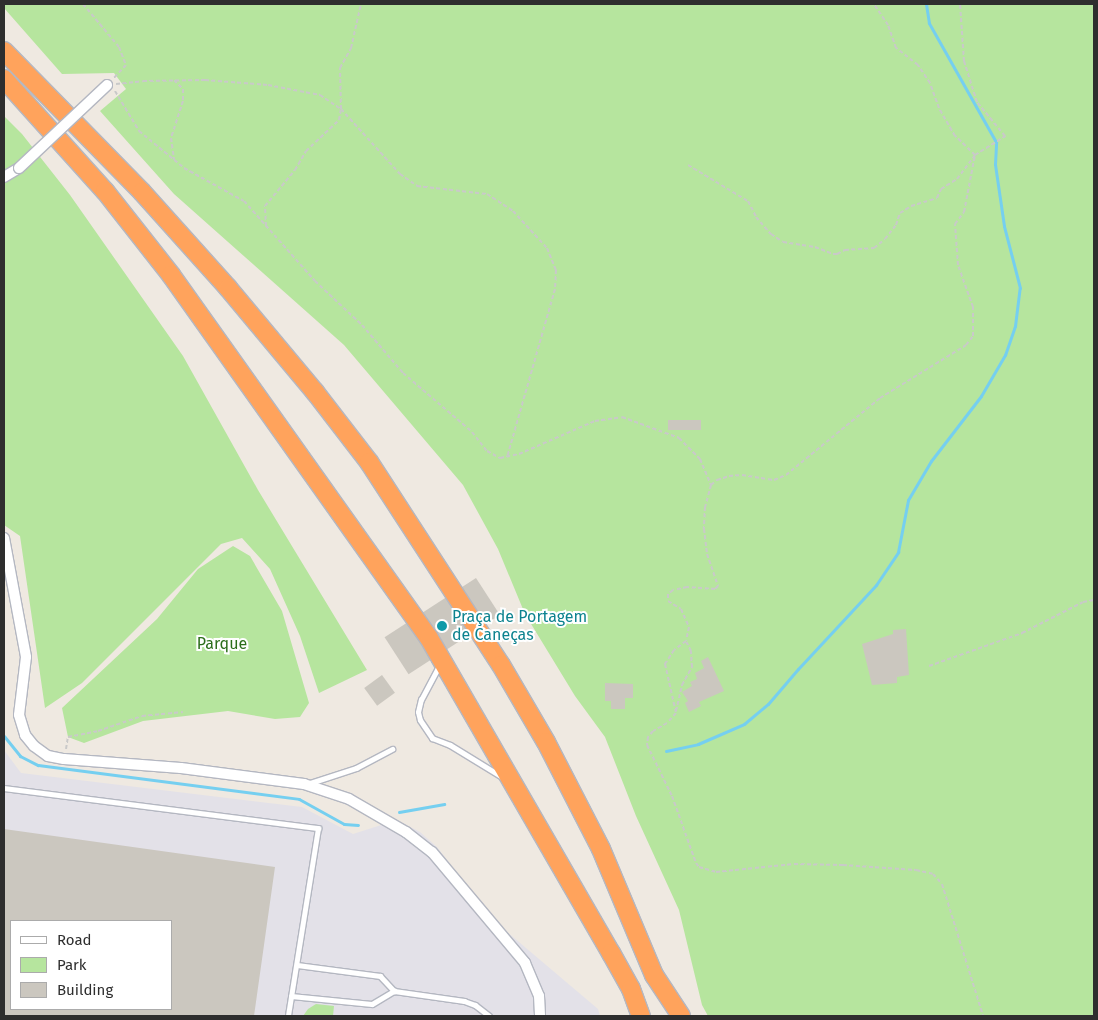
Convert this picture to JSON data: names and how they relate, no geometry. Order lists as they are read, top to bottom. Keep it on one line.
{"parks":["Parque"],"places":["Praça de Portagem de Caneças"],"legend":["Road","Park","Building"]}
